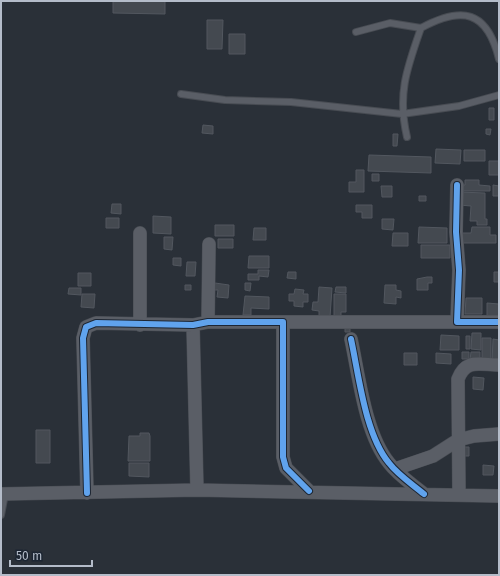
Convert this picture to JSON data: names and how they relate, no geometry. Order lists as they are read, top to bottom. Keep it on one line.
{"scale_bar":"50 m"}
